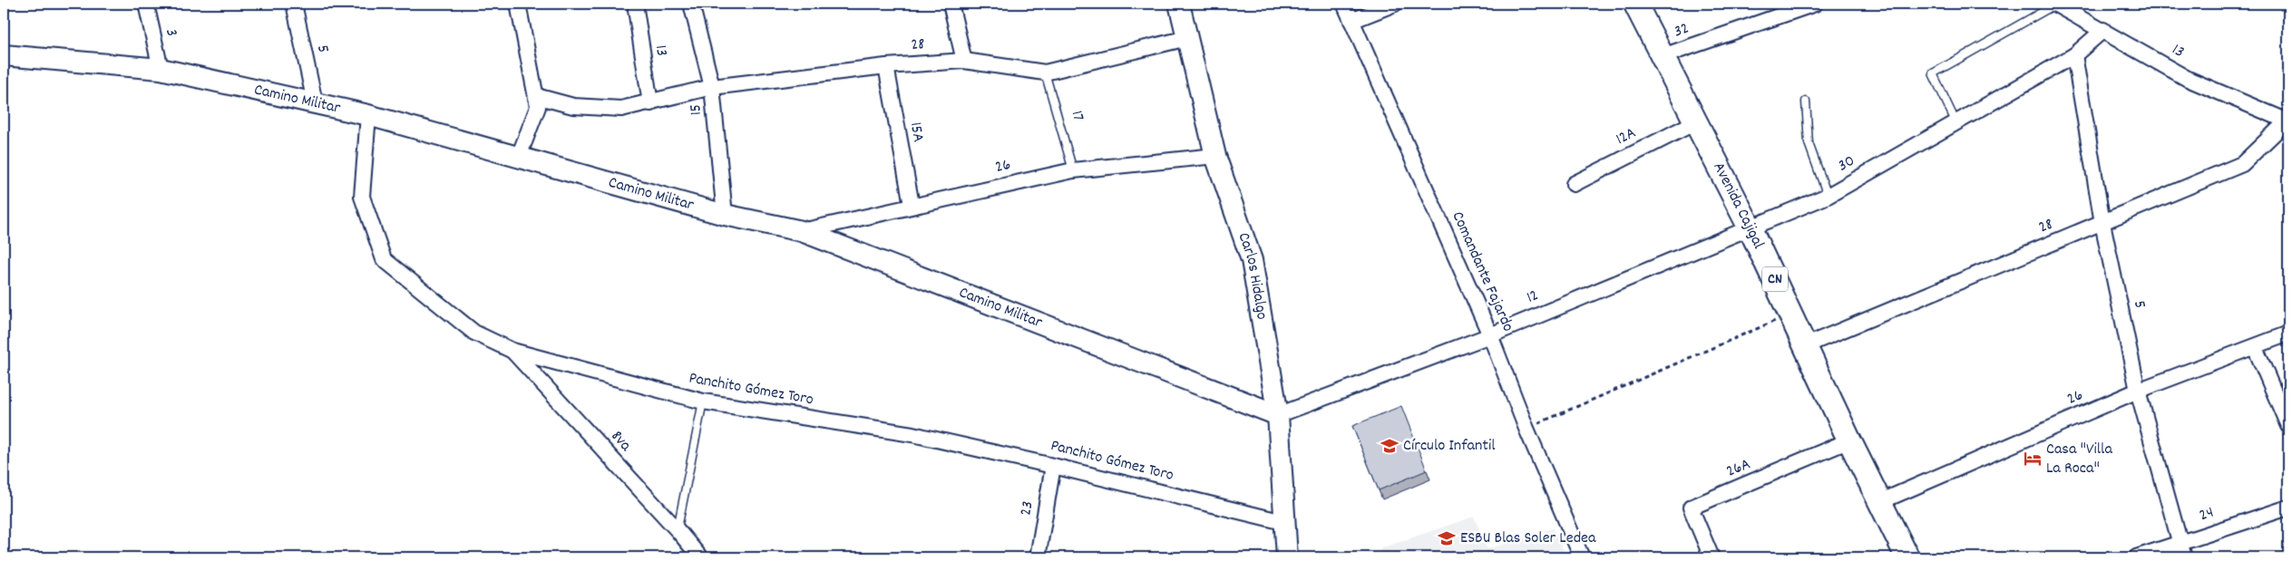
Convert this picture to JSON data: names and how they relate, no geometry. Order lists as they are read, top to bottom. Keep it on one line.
{"streets":{"main road":["Camino Militar","Avenida Cajigal","Carlos Hidalgo","CN"],"street":["32","3","28","5","13","15","15A","12A","30","26","Comandante Fajardo","12","Panchito Gómez Toro","8va","26A","23","24"],"lane":["17"]},"crossings":[["32","Avenida Cajigal"],["3","Camino Militar"],["28","5"],["28","13"],["28","15"],["28","17"],["28","15A"],["28","Avenida Cajigal"],["28","Carlos Hidalgo"],["5","Camino Militar"],["5","30"],["5","26"],["5","24"],["13","30"],["Camino Militar","15"],["Camino Militar","26"],["Camino Militar","Carlos Hidalgo"],["Camino Militar","12"],["Camino Militar","Panchito Gómez Toro"],["17","26"],["15A","26"],["12A","Avenida Cajigal"],["30","Avenida Cajigal"],["30","12"],["26","Avenida Cajigal"],["26","Carlos Hidalgo"],["Avenida Cajigal","12"],["Avenida Cajigal","26A"],["Comandante Fajardo","12"],["Carlos Hidalgo","12"],["Carlos Hidalgo","Panchito Gómez Toro"],["Panchito Gómez Toro","8va"],["Panchito Gómez Toro","23"]],"places":{"school or university":["Círculo Infantil","ESBU Blas Soler Ledea"],"hotel":["Casa \"Villa La Roca\""]}}
